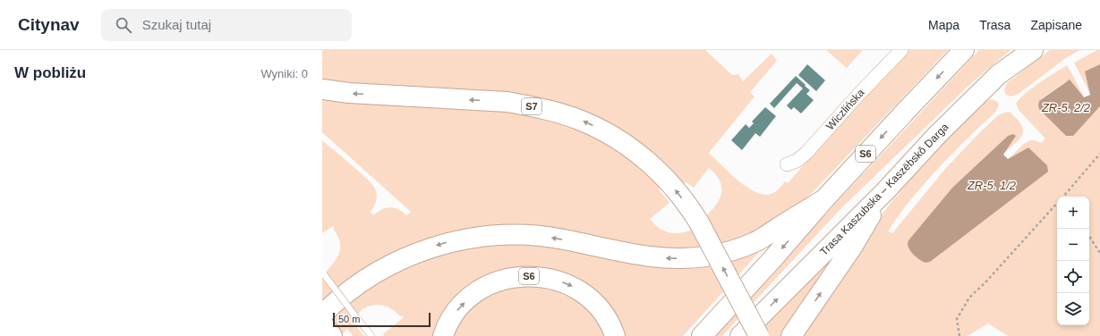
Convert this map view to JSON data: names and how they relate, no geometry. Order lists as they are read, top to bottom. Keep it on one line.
{"streets":{"main road":["S7","S6","Trasa Kaszubska – Kaszëbskô Darga"],"street":["Wiczlińska"]},"water":["ZR-5. 2/2","ZR-5. 1/2"],"scale_bar":"50 m","page":{"header":"Citynav","search":"Szukaj tutaj","nav":["Mapa","Trasa","Zapisane"],"heading":["W pobliżu","Wyniki: 0"],"map_buttons":["+","−"],"scale":"50 m"}}
